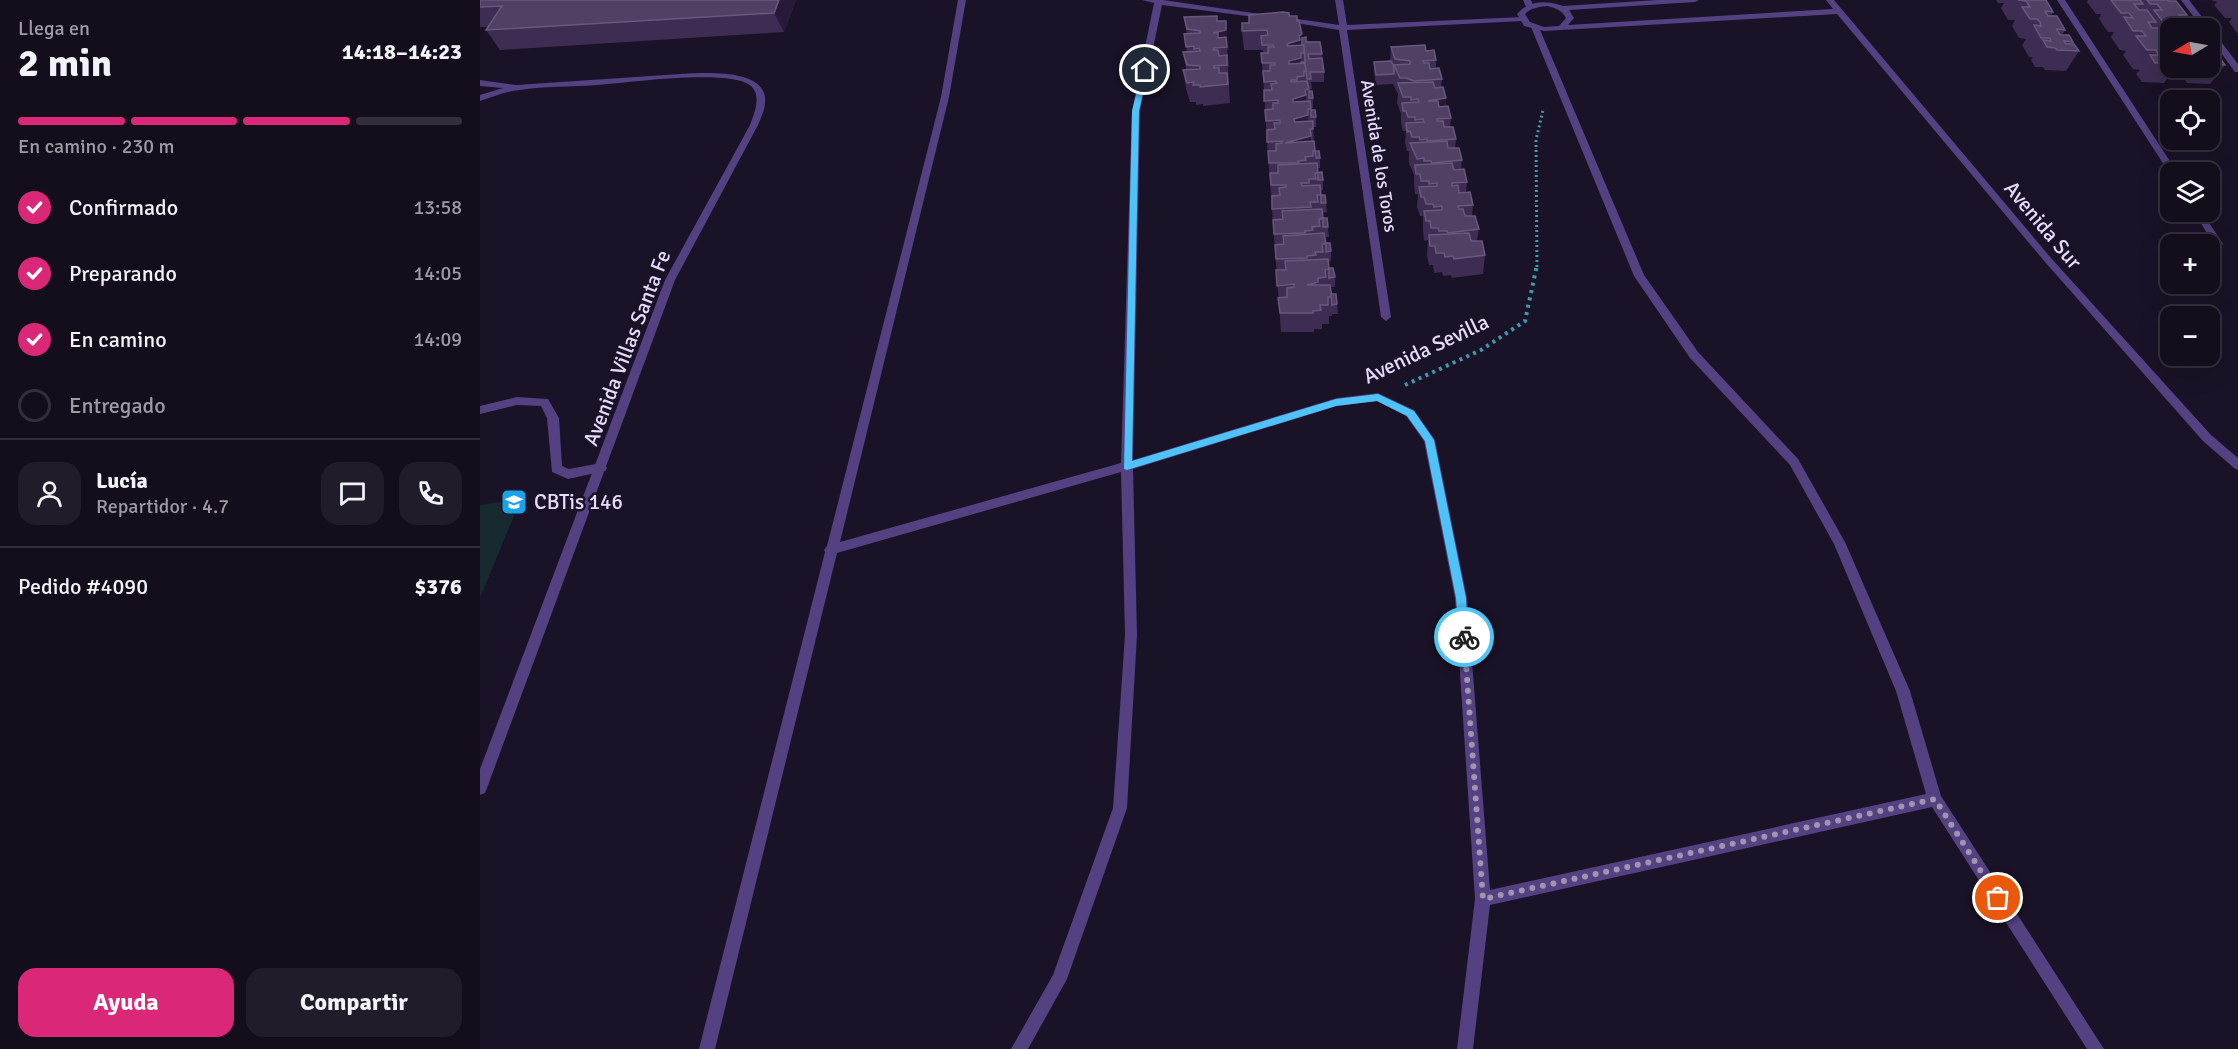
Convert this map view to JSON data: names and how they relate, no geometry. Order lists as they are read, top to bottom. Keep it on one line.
{"streets":{"street":["Avenida de los Toros","Avenida Sur","Avenida Villas Santa Fe","Avenida Sevilla"]},"places":{"school or university":["CBTis 146"]},"north":"left","page":{"heading":["2 min","Llega en","14:18–14:23"],"panel":["Lucía","Repartidor · 4.7","Pedido #4090","$376"],"map_buttons":["+","−"],"bar":"En camino · 230 m","list":[["Confirmado","13:58"],["Preparando","14:05"],["En camino","14:09"],"Entregado"],"buttons":["Ayuda","Compartir"]}}
